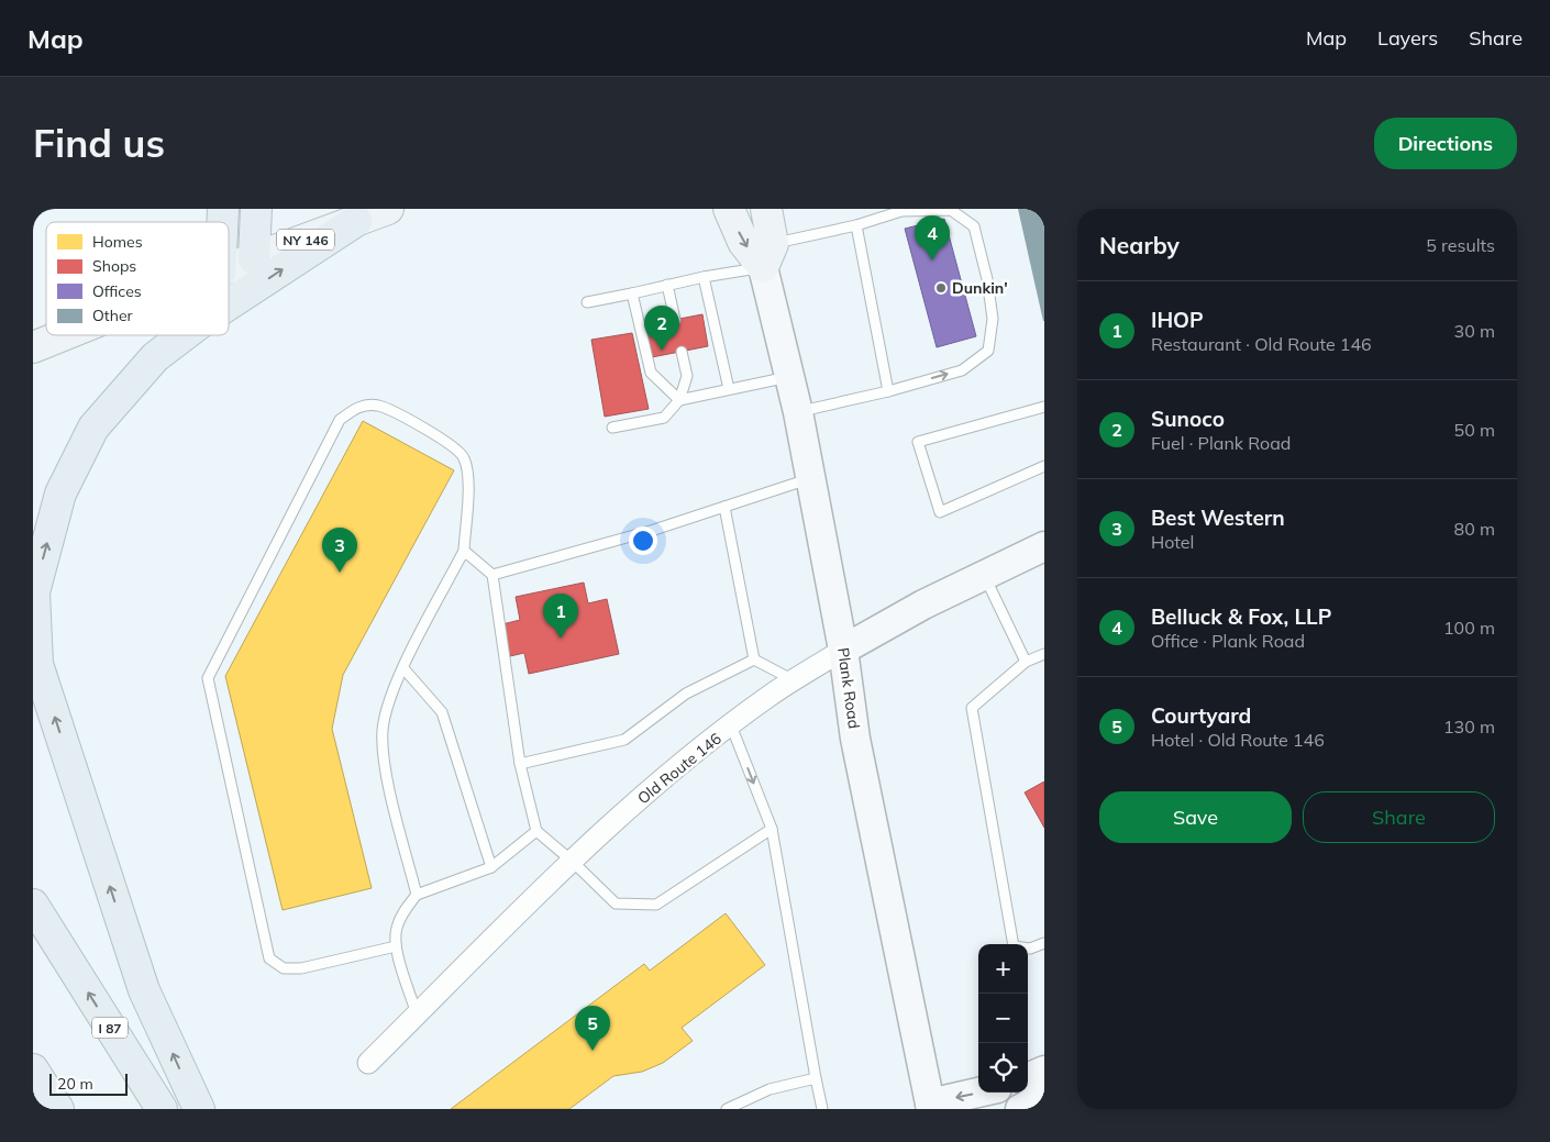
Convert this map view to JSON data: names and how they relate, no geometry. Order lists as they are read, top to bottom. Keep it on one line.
{"streets":{"highway":["I 87"],"main road":["NY 146"],"street":["Plank Road","Old Route 146"]},"crossings":[["Plank Road","Old Route 146"]],"places":["Dunkin'"],"legend":["Homes","Shops","Offices","Other"],"scale_bar":"20 m","page":{"header":"Map","nav":["Map","Layers","Share"],"buttons":["Directions",["Save","Share"]],"title":"Find us","heading":["Nearby","5 results"],"pins":["4","2","3","1","5"],"list":[{"mark":"1","name":"IHOP","note":"Restaurant · Old Route 146","value":"30 m"},{"mark":"2","name":"Sunoco","note":"Fuel · Plank Road","value":"50 m"},{"mark":"3","name":"Best Western","note":"Hotel","value":"80 m"},{"mark":"4","name":"Belluck & Fox, LLP","note":"Office · Plank Road","value":"100 m"},{"mark":"5","name":"Courtyard","note":"Hotel · Old Route 146","value":"130 m"}],"map_buttons":["+","−"],"scale":"20 m"}}
